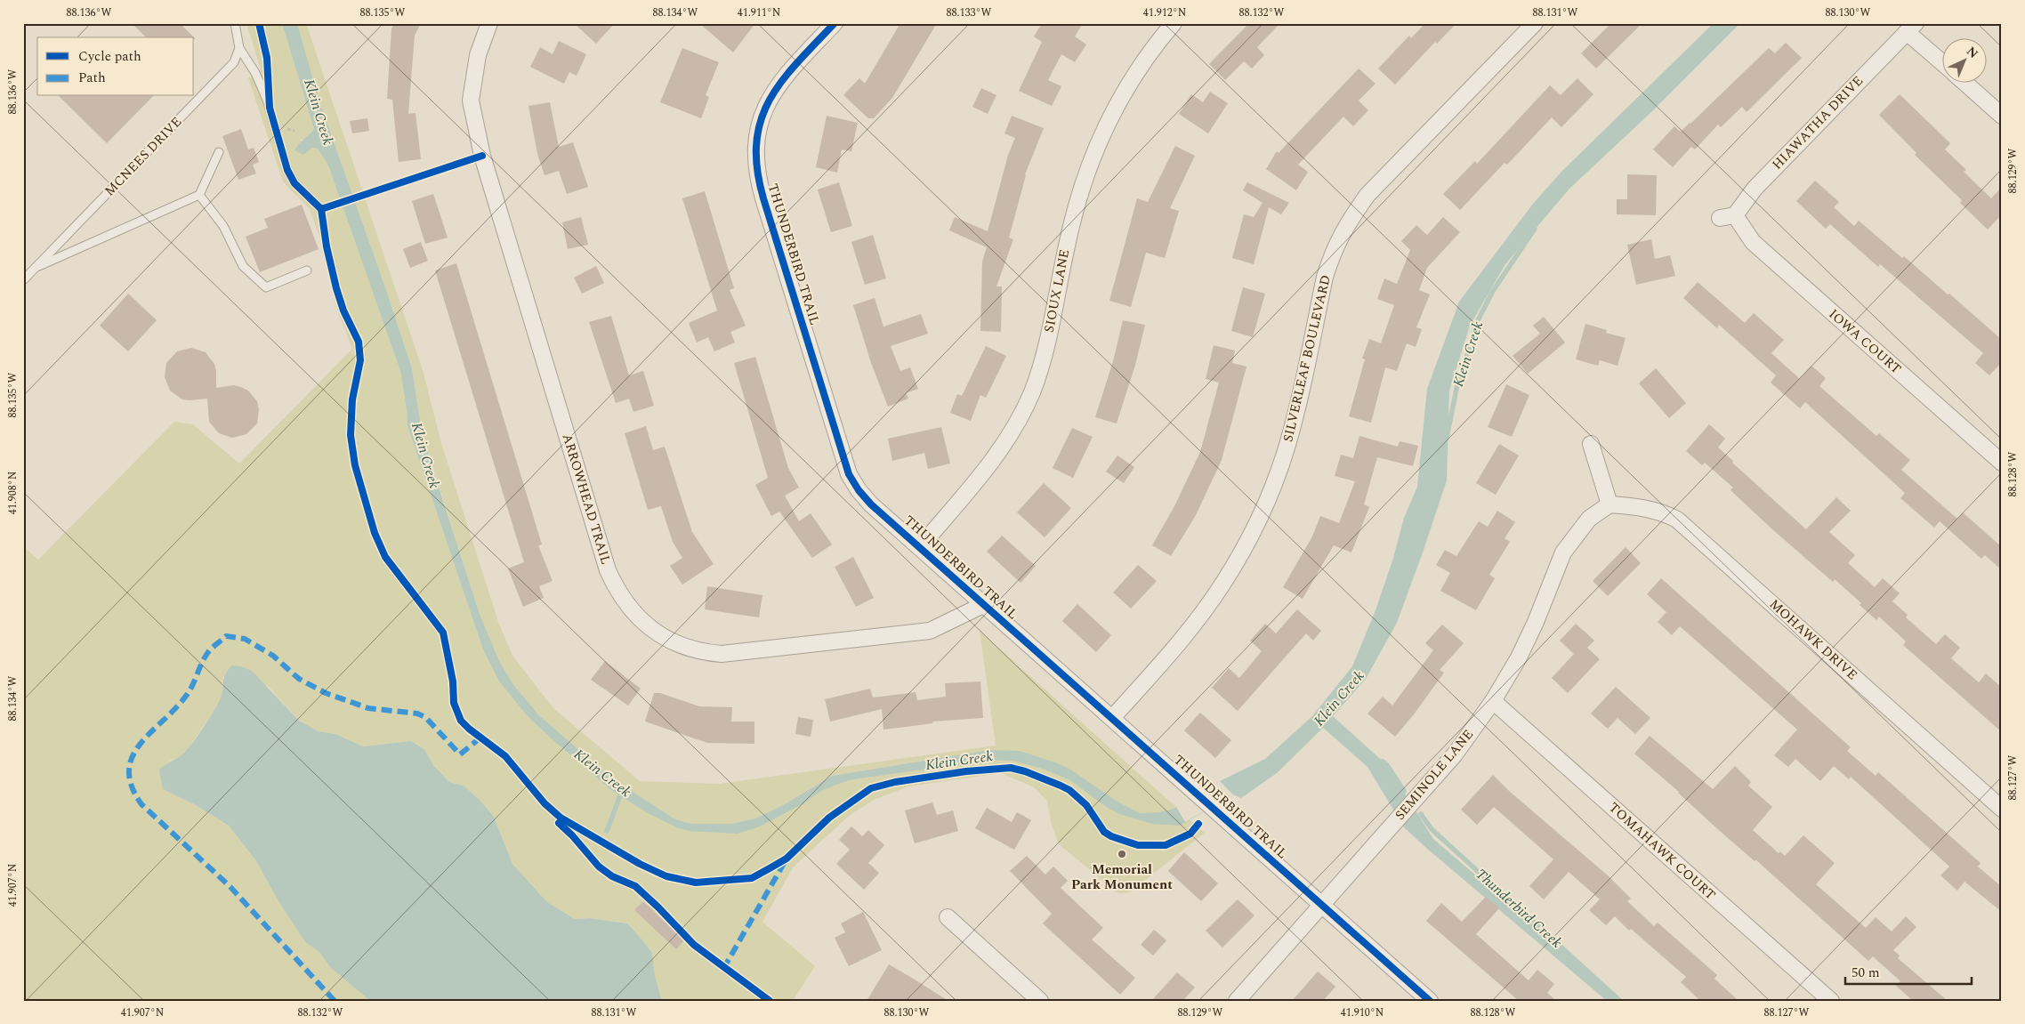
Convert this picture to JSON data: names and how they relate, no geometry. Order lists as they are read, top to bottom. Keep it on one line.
{"streets":{"street":["HIAWATHA DRIVE","THUNDERBIRD TRAIL","SIOUX LANE","IOWA COURT","SILVERLEAF BOULEVARD","ARROWHEAD TRAIL","MOHAWK DRIVE","SEMINOLE LANE","TOMAHAWK COURT"],"lane":["MCNEES DRIVE"]},"crossings":[["HIAWATHA DRIVE","IOWA COURT"],["THUNDERBIRD TRAIL","SIOUX LANE"],["THUNDERBIRD TRAIL","SILVERLEAF BOULEVARD"],["THUNDERBIRD TRAIL","ARROWHEAD TRAIL"],["THUNDERBIRD TRAIL","SEMINOLE LANE"],["MOHAWK DRIVE","SEMINOLE LANE"],["SEMINOLE LANE","TOMAHAWK COURT"]],"water":["Klein Creek","Thunderbird Creek"],"places":["Memorial Park Monument"],"legend":["Cycle path","Path"],"scale_bar":"50 m","north":"top right","coordinates":["88.136°W","88.135°W","88.134°W","41.911°N","88.133°W","41.912°N","88.132°W","88.131°W","88.130°W","88.129°W","88.128°W","41.908°N","88.127°W","41.907°N","41.910°N"]}
